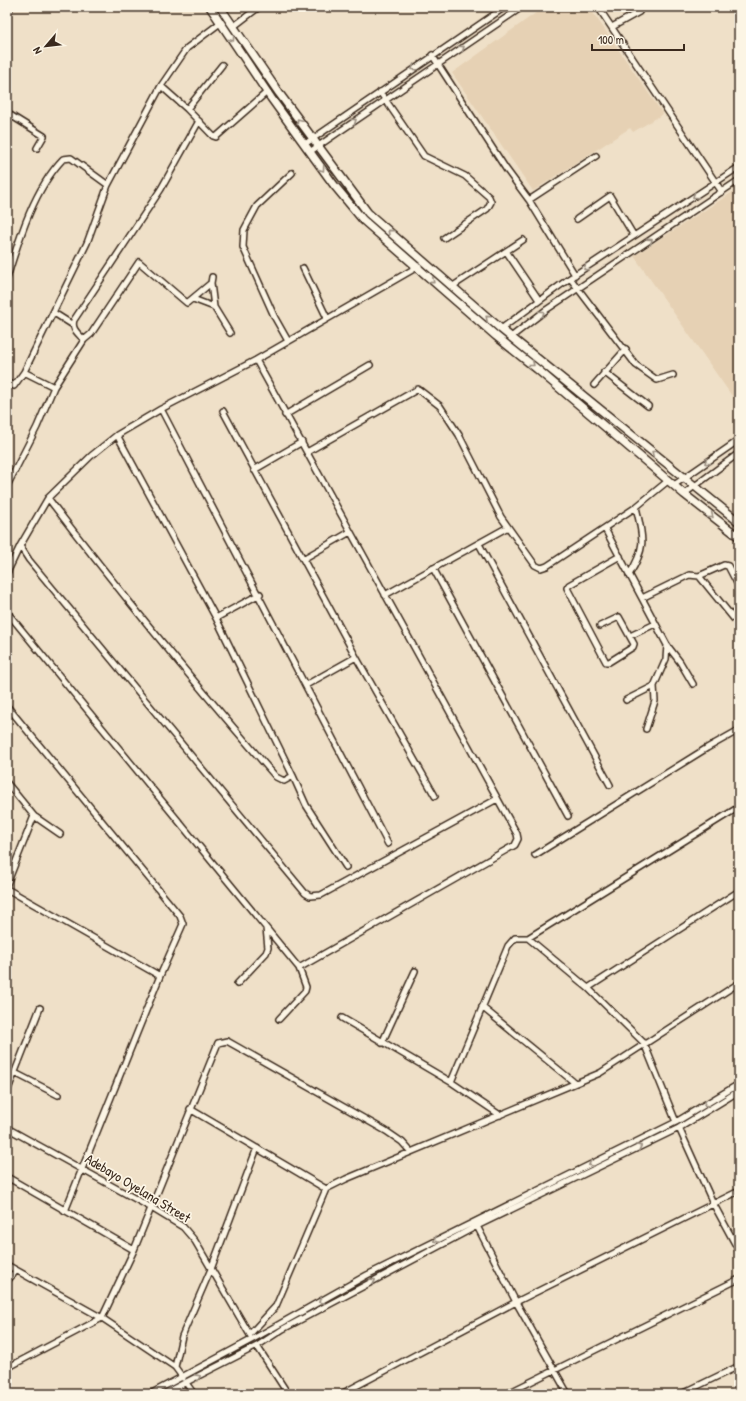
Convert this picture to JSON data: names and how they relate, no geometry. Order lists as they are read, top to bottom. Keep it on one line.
{"streets":{"street":["Adebayo Oyelana Street"]},"scale_bar":"100 m","north":"bottom left"}
